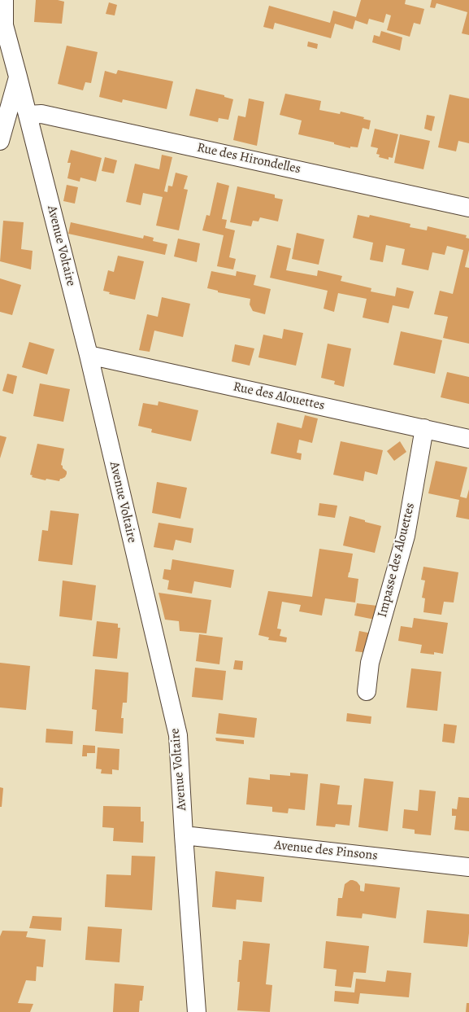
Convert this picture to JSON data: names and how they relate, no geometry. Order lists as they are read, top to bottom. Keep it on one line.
{"streets":{"street":["Rue des Hirondelles","Avenue Voltaire","Rue des Alouettes","Impasse des Alouettes","Avenue des Pinsons"]},"crossings":[["Rue des Hirondelles","Avenue Voltaire"],["Avenue Voltaire","Rue des Alouettes"],["Avenue Voltaire","Avenue des Pinsons"],["Rue des Alouettes","Impasse des Alouettes"]]}
